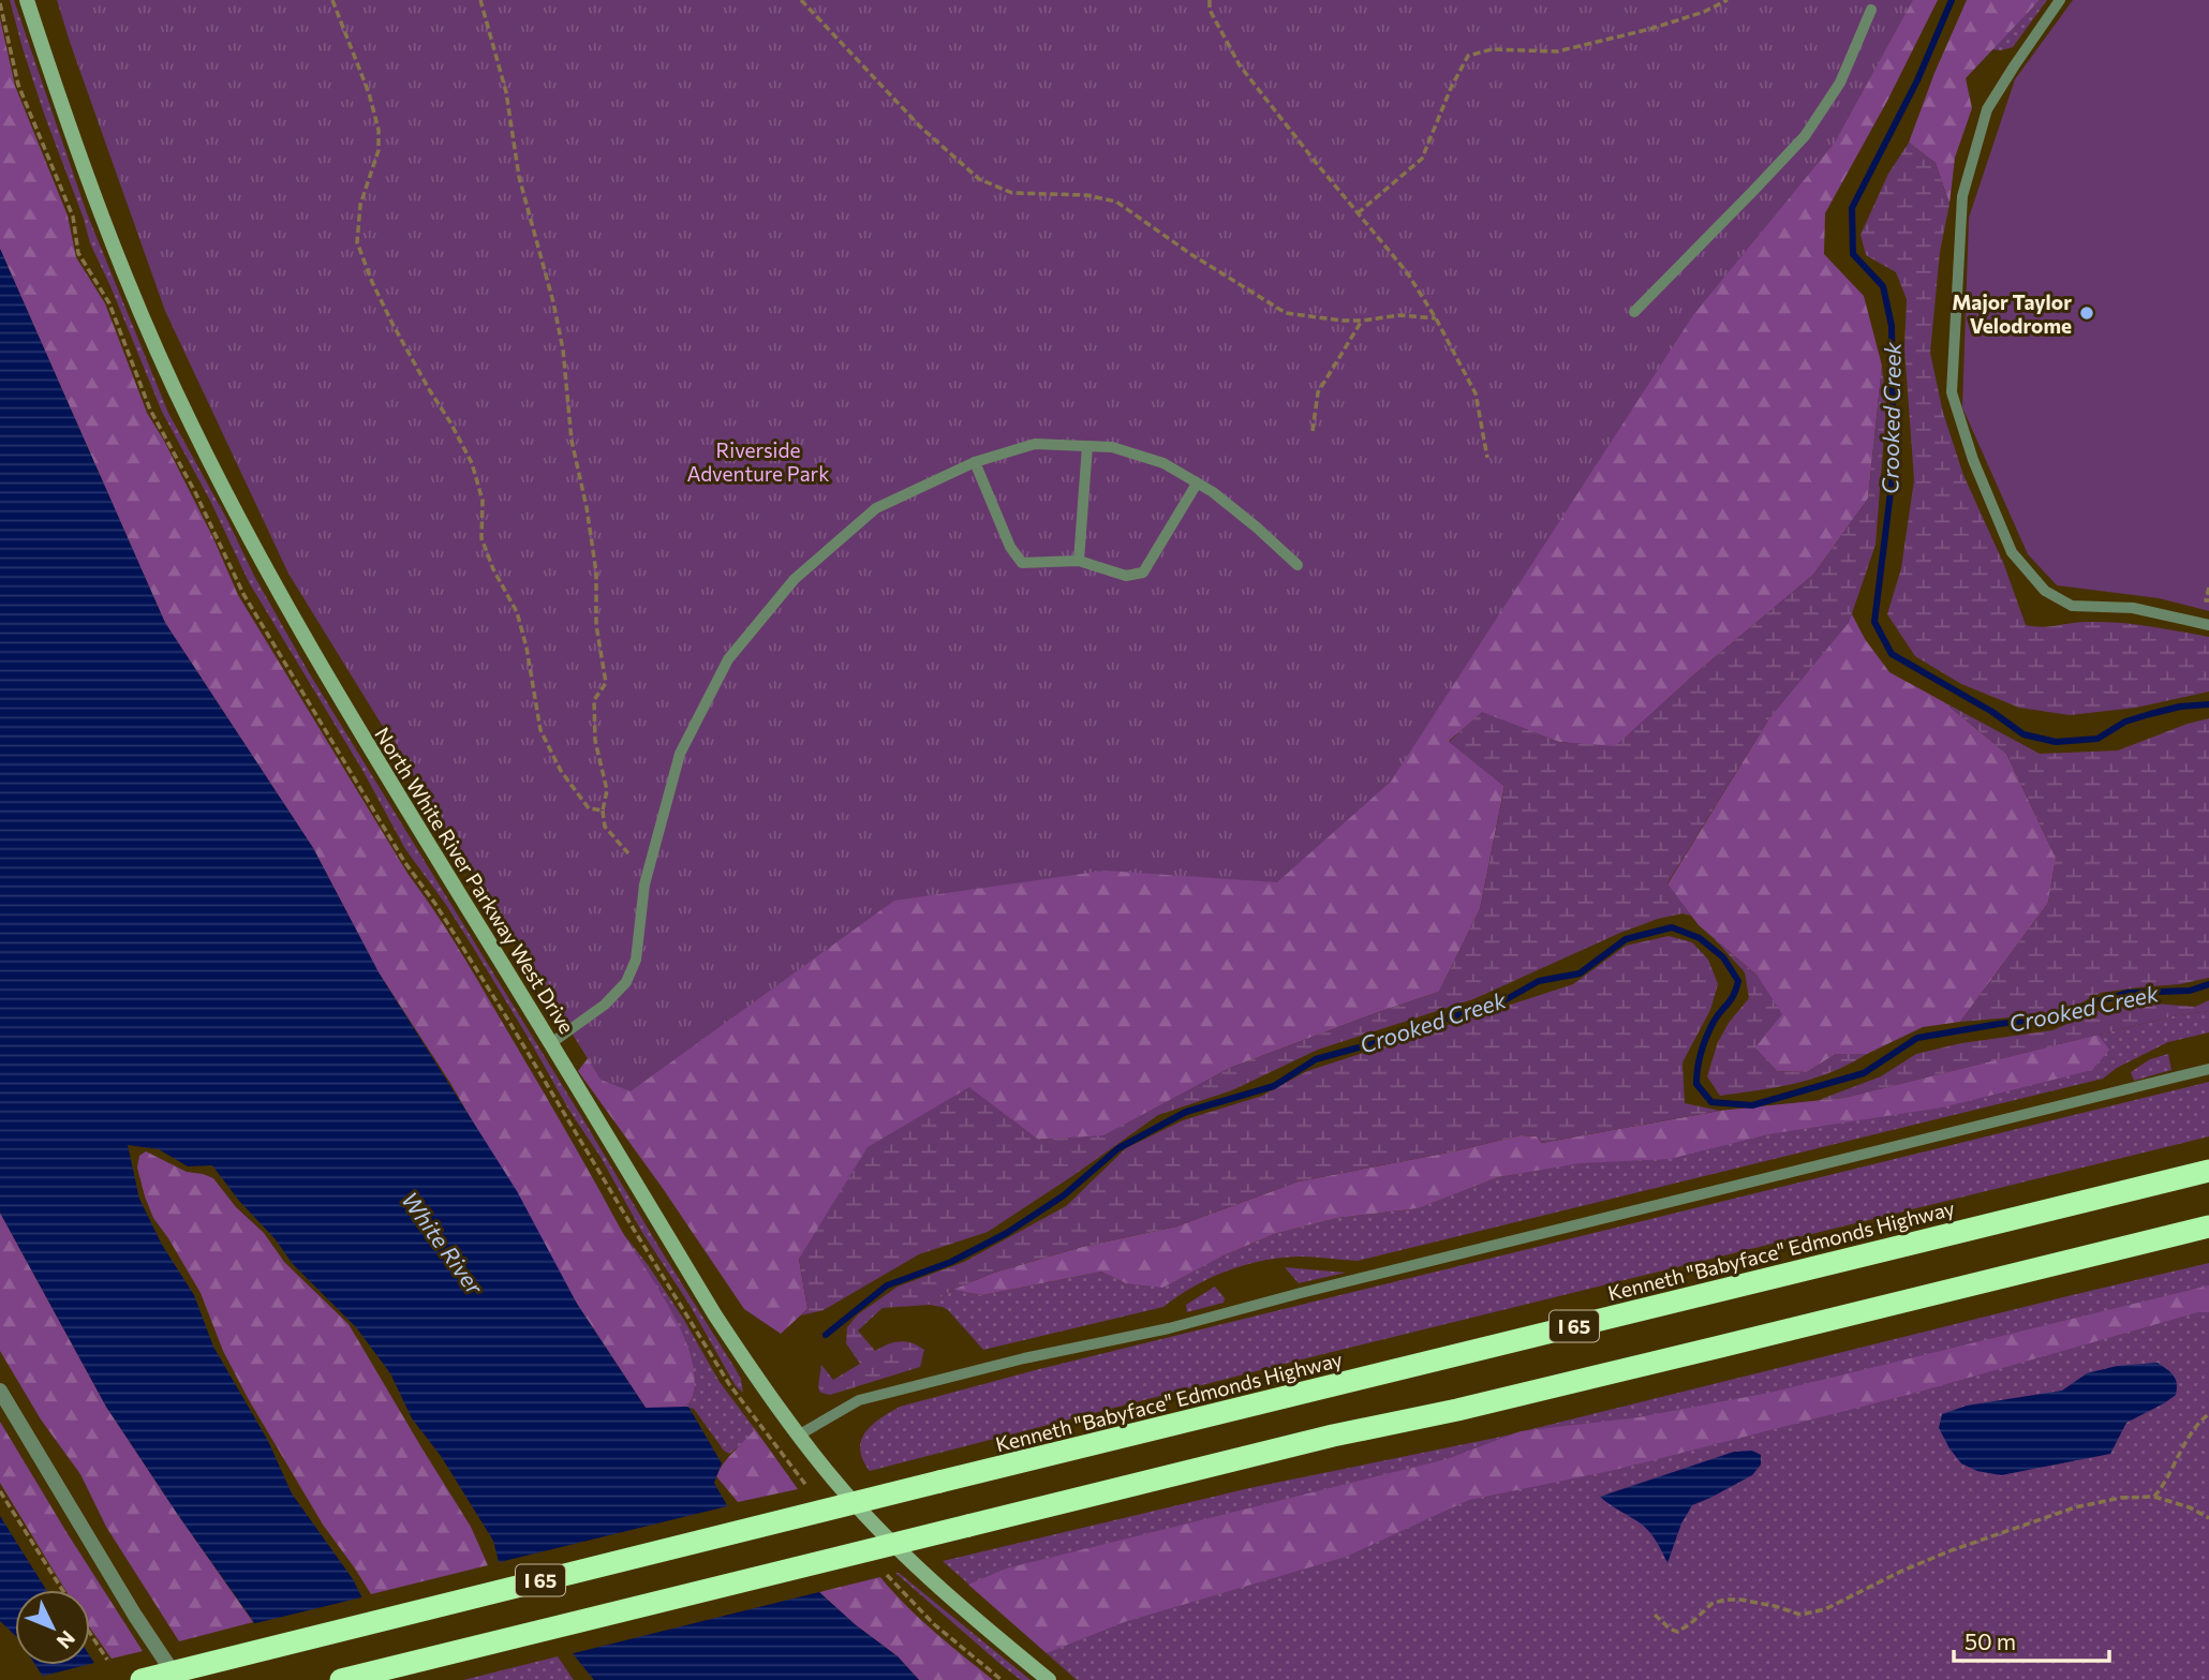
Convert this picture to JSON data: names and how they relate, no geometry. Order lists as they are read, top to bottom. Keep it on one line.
{"streets":{"highway":["Kenneth \"Babyface\" Edmonds Highway","I 65"],"street":["North White River Parkway West Drive"]},"water":["Crooked Creek","White River"],"parks":["Riverside Adventure Park"],"places":["Major Taylor Velodrome"],"scale_bar":"50 m","north":"bottom right"}
